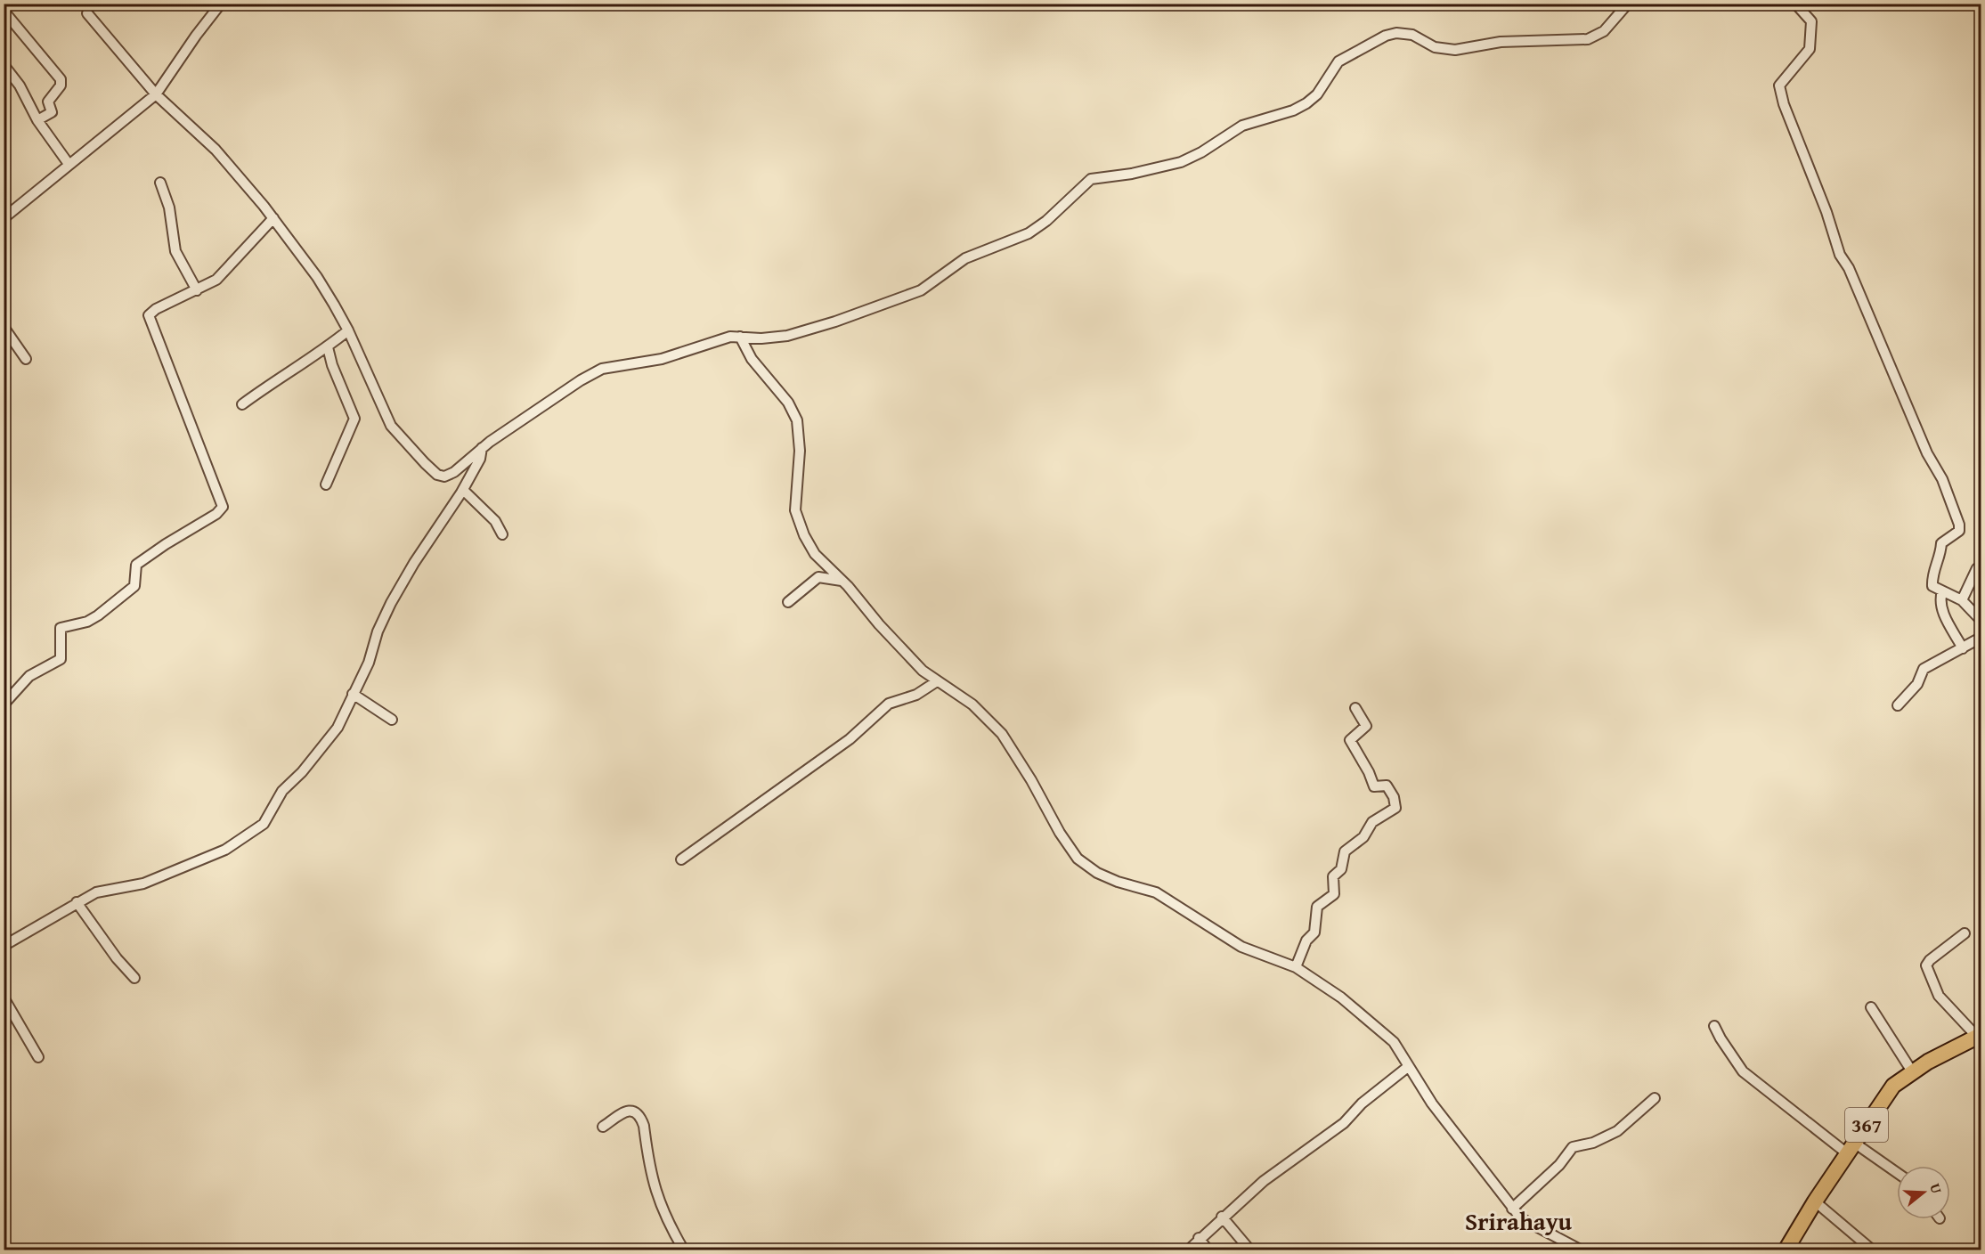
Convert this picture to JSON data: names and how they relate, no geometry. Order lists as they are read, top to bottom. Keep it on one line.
{"streets":{"main road":["367"]},"districts":["Srirahayu"],"north":"right"}
